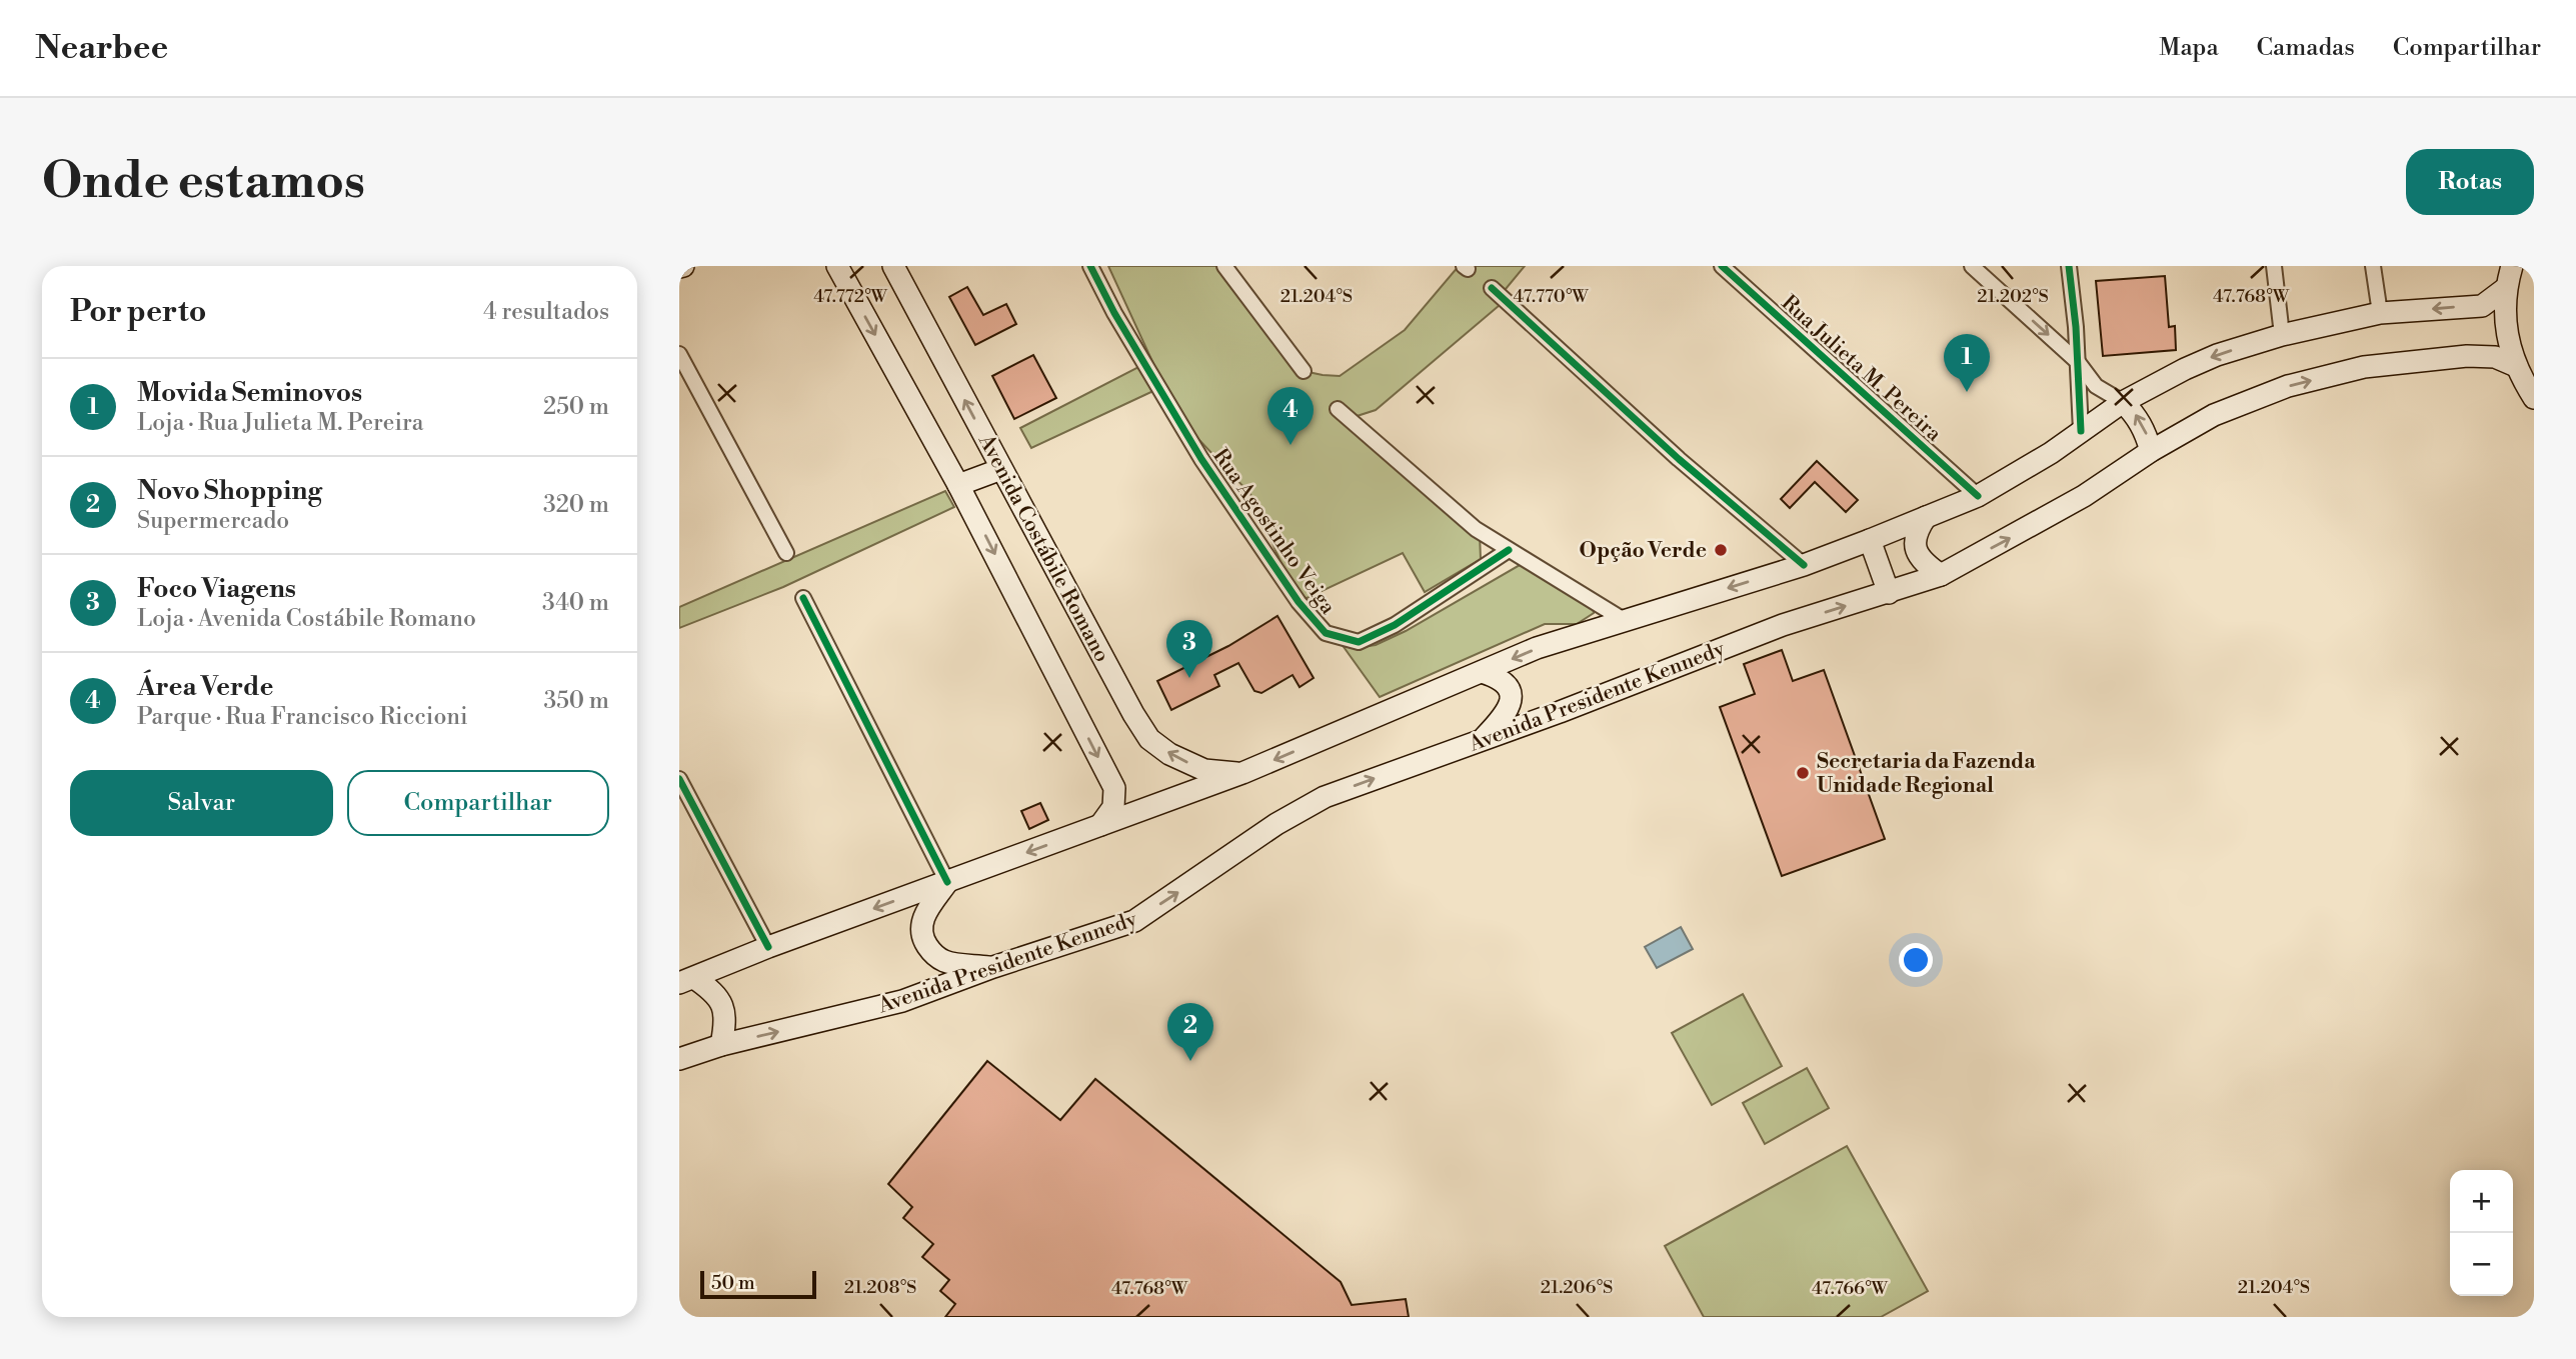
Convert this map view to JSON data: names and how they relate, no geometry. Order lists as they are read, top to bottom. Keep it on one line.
{"streets":{"main road":["Avenida Costábile Romano","Avenida Presidente Kennedy"],"street":["Rua Julieta M. Pereira","Rua Agostinho Veiga"]},"places":["Opção Verde","Secretaria da Fazenda Unidade Regional"],"scale_bar":"50 m","page":{"header":"Nearbee","nav":["Mapa","Camadas","Compartilhar"],"buttons":["Rotas",["Salvar","Compartilhar"]],"title":"Onde estamos","heading":["Por perto","4 resultados"],"pins":["1","4","3","2"],"list":[{"mark":"1","name":"Movida Seminovos","note":"Loja · Rua Julieta M. Pereira","value":"250 m"},{"mark":"2","name":"Novo Shopping","note":"Supermercado","value":"320 m"},{"mark":"3","name":"Foco Viagens","note":"Loja · Avenida Costábile Romano","value":"340 m"},{"mark":"4","name":"Área Verde","note":"Parque · Rua Francisco Riccioni","value":"350 m"}],"map_buttons":["+","−"],"scale":"50 m"},"coordinates":["47.772°W","47.770°W","47.768°W","21.204°S","21.202°S","21.208°S","21.206°S","47.766°W"]}
